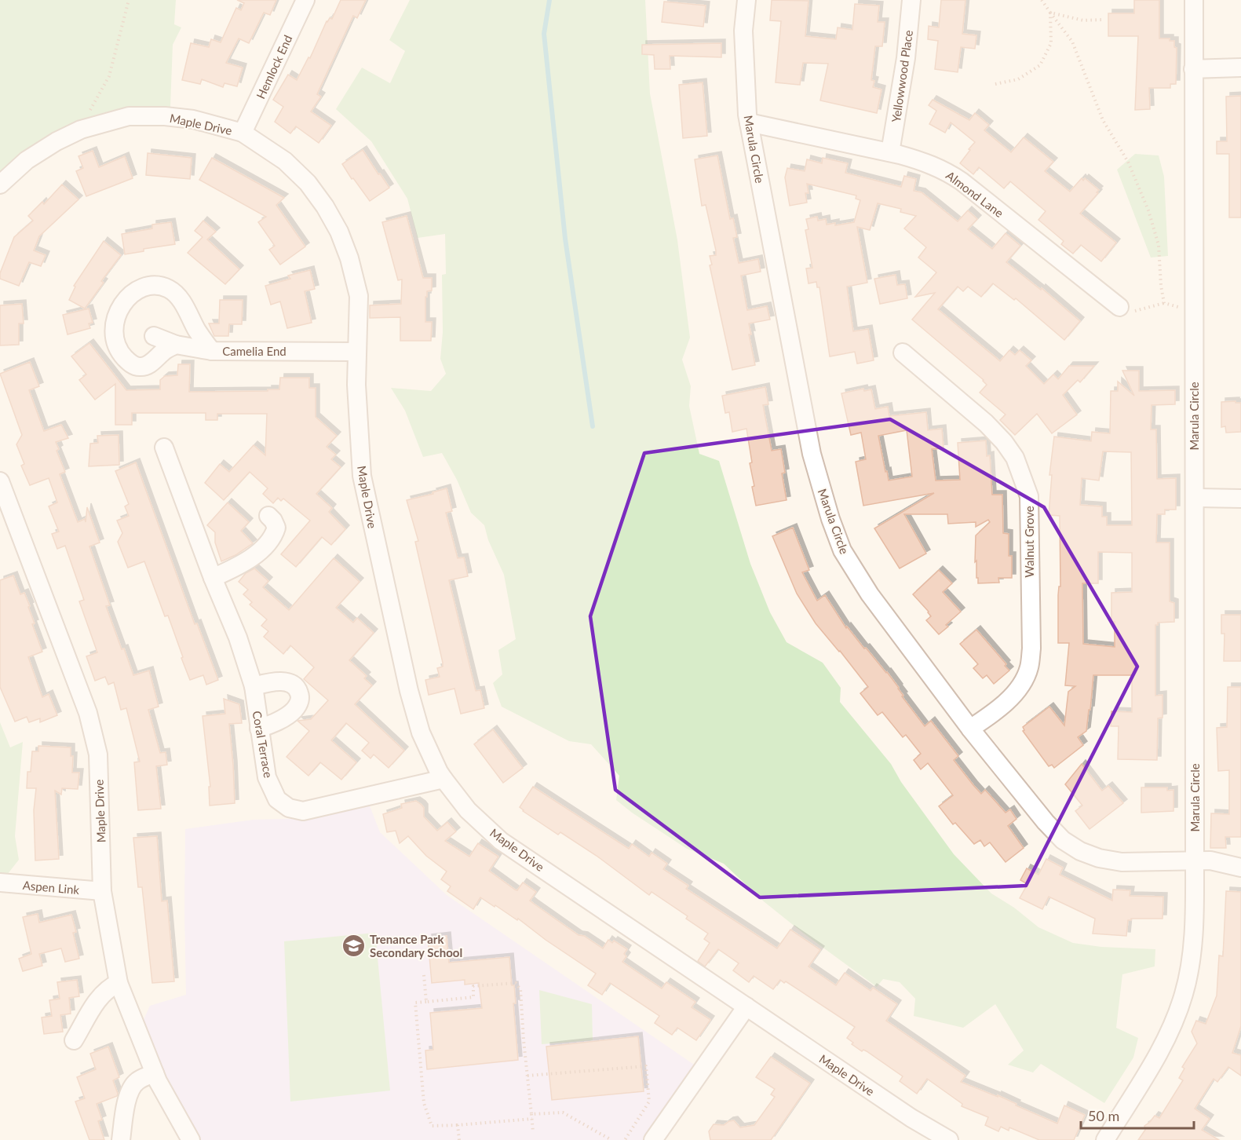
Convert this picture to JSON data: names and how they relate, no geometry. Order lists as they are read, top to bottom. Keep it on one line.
{"streets":{"street":["Hemlock End","Yellowwood Place","Maple Drive","Marula Circle","Almond Lane","Camelia End","Walnut Grove","Coral Terrace","Aspen Link"]},"crossings":[["Hemlock End","Maple Drive"],["Yellowwood Place","Almond Lane"],["Maple Drive","Camelia End"],["Maple Drive","Coral Terrace"],["Maple Drive","Aspen Link"],["Marula Circle","Almond Lane"],["Marula Circle","Walnut Grove"]],"places":{"school or university":["Trenance Park Secondary School"]},"scale_bar":"50 m"}
